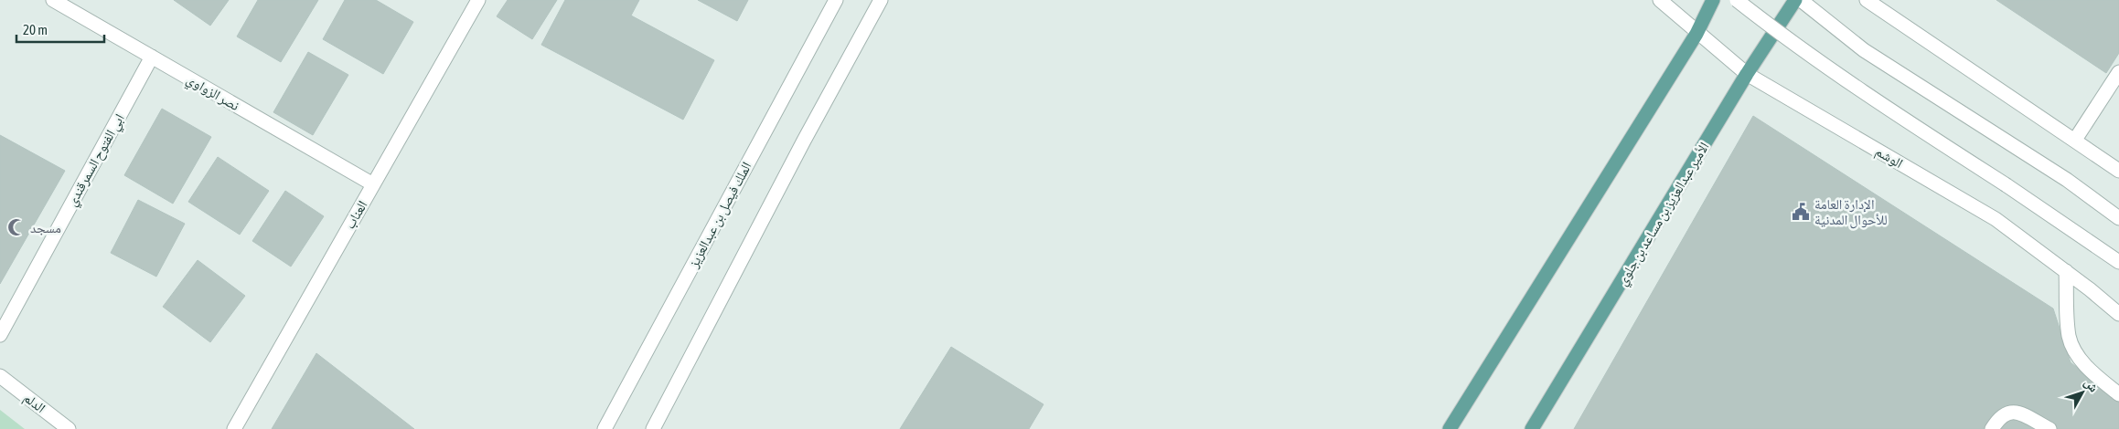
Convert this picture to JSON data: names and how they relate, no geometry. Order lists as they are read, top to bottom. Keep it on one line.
{"streets":{"main road":["الأمير عبدالعزيز بن مساعد بن جلوي"],"street":["نصر الزواوي","الوشم","ابي الفتوح السمرقندي","العناب","الملك فيصل بن عبدالعزيز","الدلم"]},"crossings":[["نصر الزواوي","ابي الفتوح السمرقندي"],["نصر الزواوي","العناب"],["الوشم","الأمير عبدالعزيز بن مساعد بن جلوي"]],"places":{"public building":["الإدارة العامة للأحوال المدنية"],"mosque":["مسجد"]},"scale_bar":"20 m","north":"top right"}
